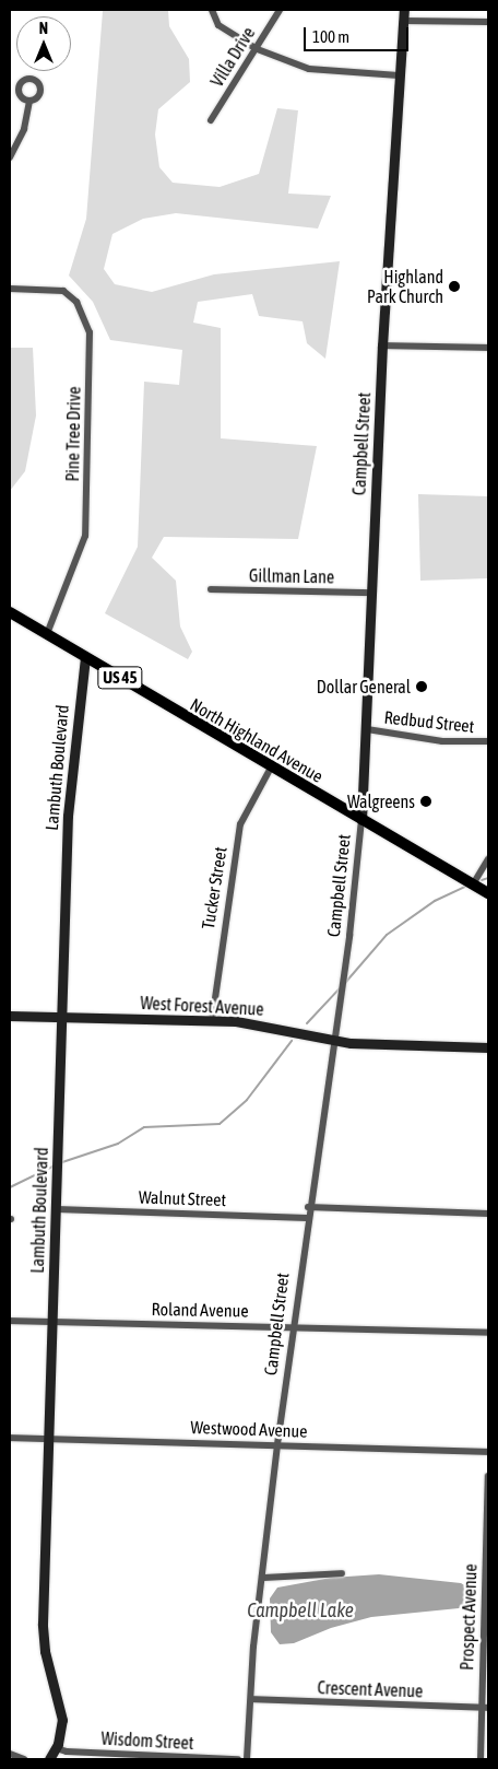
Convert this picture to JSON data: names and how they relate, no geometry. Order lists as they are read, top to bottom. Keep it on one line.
{"streets":{"main road":["Campbell Street","US 45","North Highland Avenue","Lambuth Boulevard","West Forest Avenue"],"street":["Villa Drive","Pine Tree Drive","Gillman Lane","Redbud Street","Tucker Street","Walnut Street","Roland Avenue","Westwood Avenue","Prospect Avenue","Crescent Avenue","Wisdom Street"]},"crossings":[["Pine Tree Drive","North Highland Avenue"],["Campbell Street","Gillman Lane"],["Campbell Street","Redbud Street"],["Campbell Street","North Highland Avenue"],["Campbell Street","West Forest Avenue"],["Campbell Street","Walnut Street"],["Campbell Street","Roland Avenue"],["Campbell Street","Westwood Avenue"],["Campbell Street","Crescent Avenue"],["North Highland Avenue","Lambuth Boulevard"],["North Highland Avenue","Tucker Street"],["Lambuth Boulevard","West Forest Avenue"],["Lambuth Boulevard","Walnut Street"],["Lambuth Boulevard","Roland Avenue"],["Lambuth Boulevard","Westwood Avenue"],["Lambuth Boulevard","Wisdom Street"],["Tucker Street","West Forest Avenue"],["Prospect Avenue","Crescent Avenue"]],"water":["Campbell Lake"],"places":["Highland Park Church","Dollar General","Walgreens"],"scale_bar":"100 m","north":"top"}
